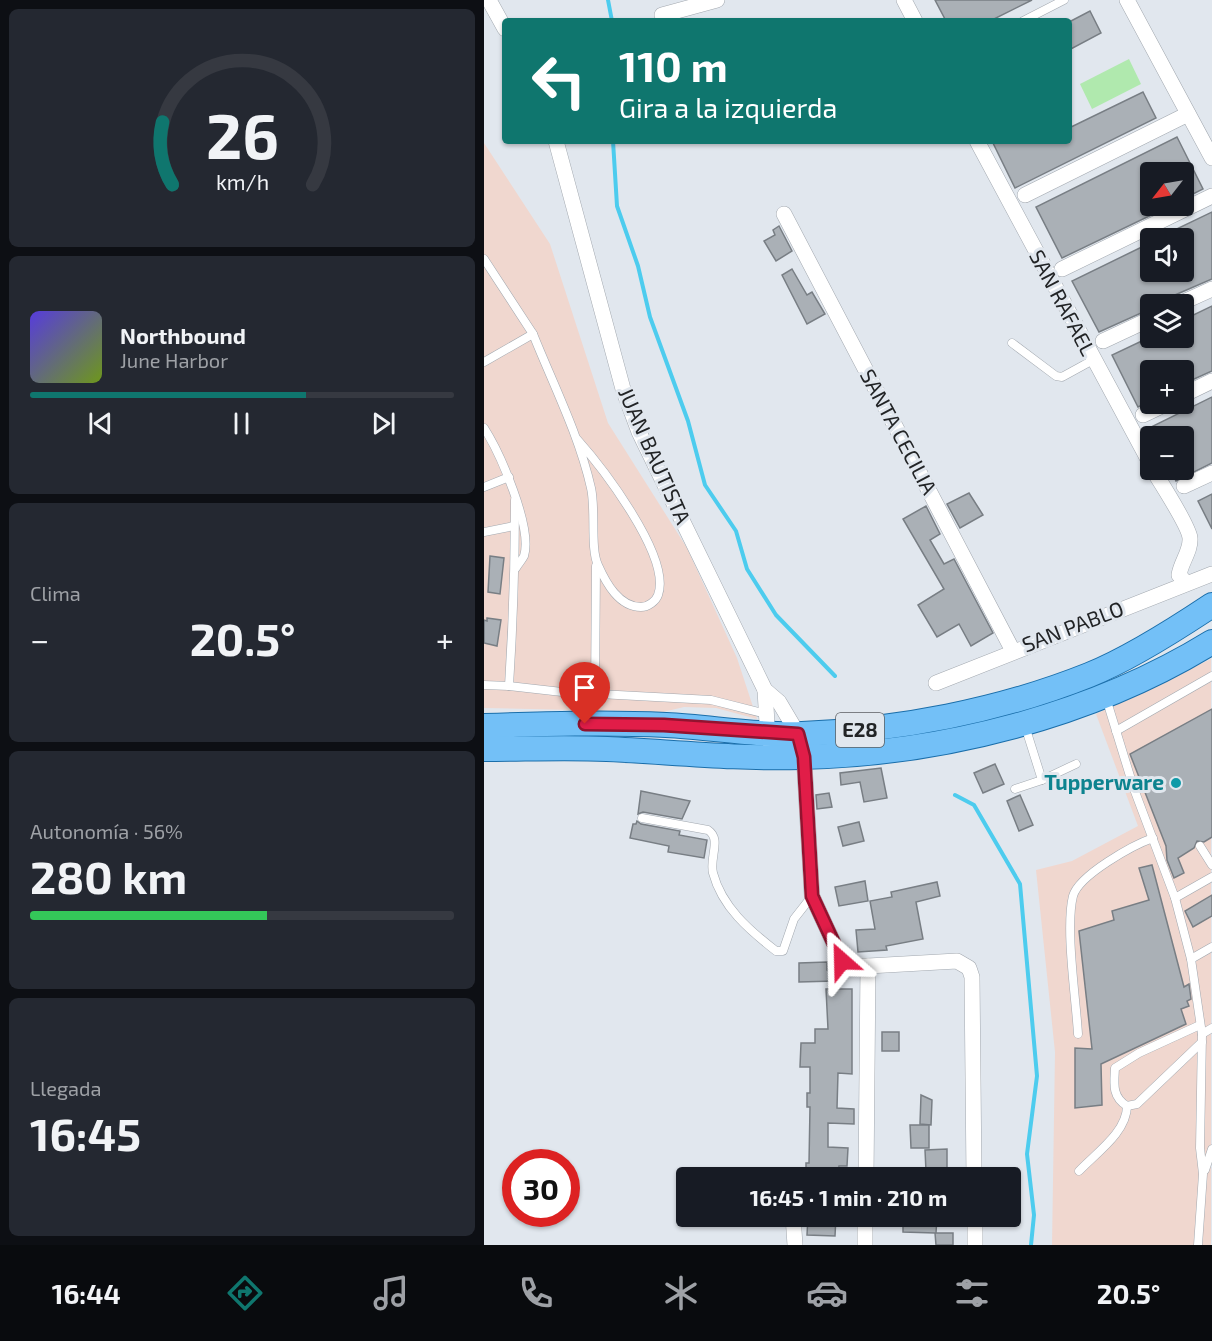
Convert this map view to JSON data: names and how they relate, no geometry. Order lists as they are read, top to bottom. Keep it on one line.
{"streets":{"main road":["E28"],"street":["SAN RAFAEL","SANTA CECILIA","JUAN BAUTISTA","SAN PABLO"]},"crossings":[["SANTA CECILIA","SAN PABLO"],["JUAN BAUTISTA","E28"]],"places":["Tupperware"],"north":"bottom left","page":{"turn":["110 m","Gira a la izquierda"],"map_buttons":["+","−"],"song":["Northbound","June Harbor"],"tile":["Clima",["Autonomía · 56%","280 km"],["Llegada","16:45"]],"heat":["−","20.5°","+"],"limit":"30","trip":"16:45 · 1 min · 210 m","tabs":["16:44","20.5°"],"gauge":["26","km/h"]}}
